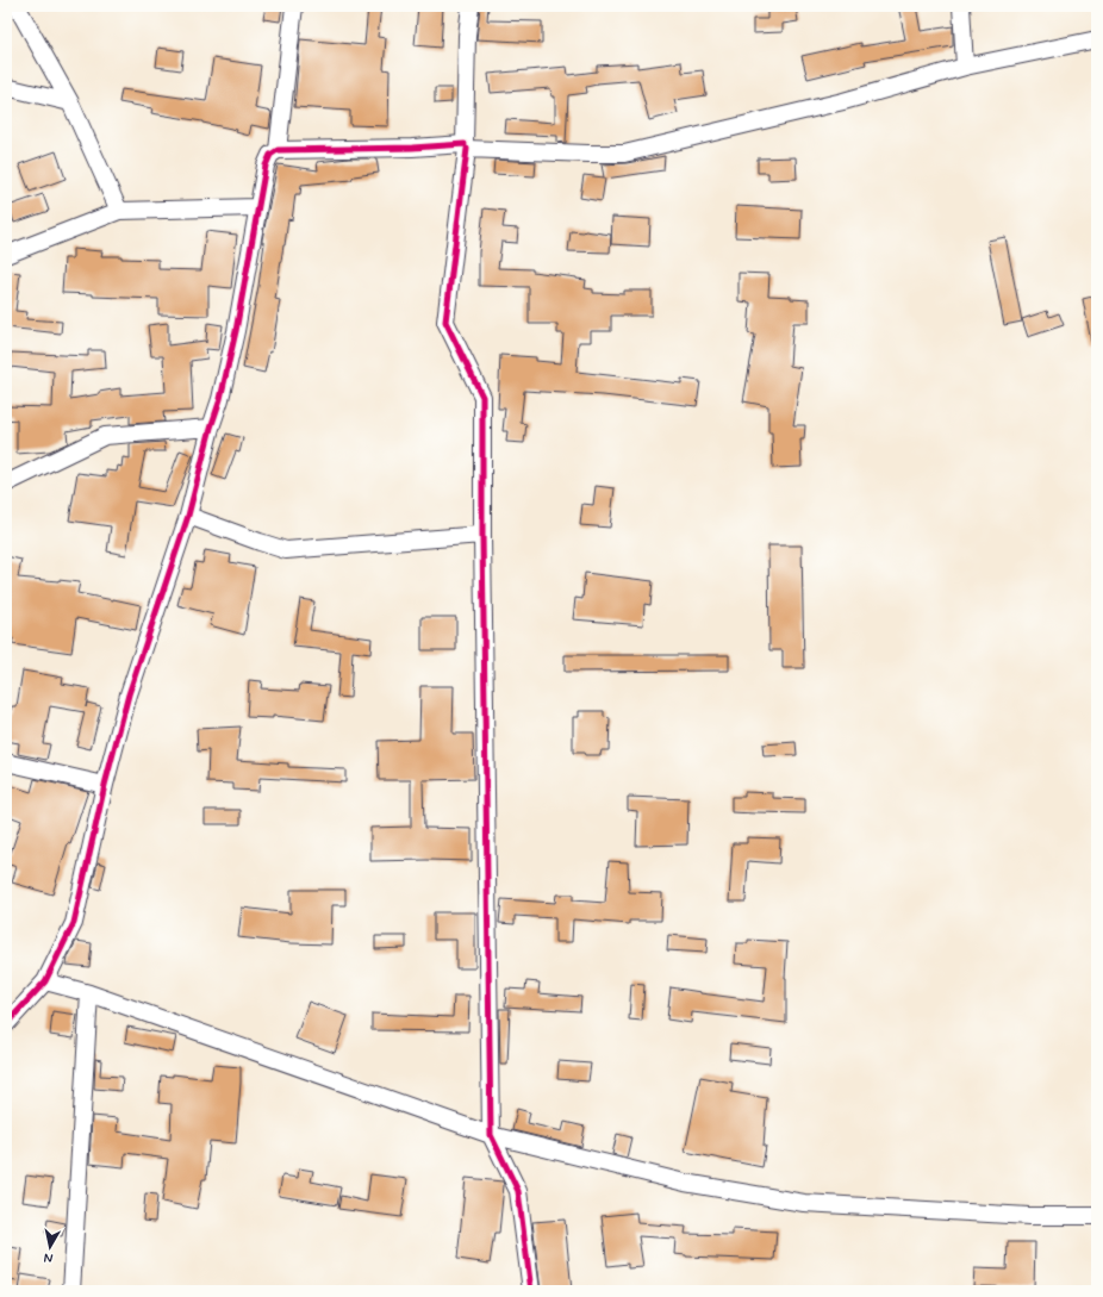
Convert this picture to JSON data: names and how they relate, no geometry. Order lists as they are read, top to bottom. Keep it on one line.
{"north":"bottom"}
